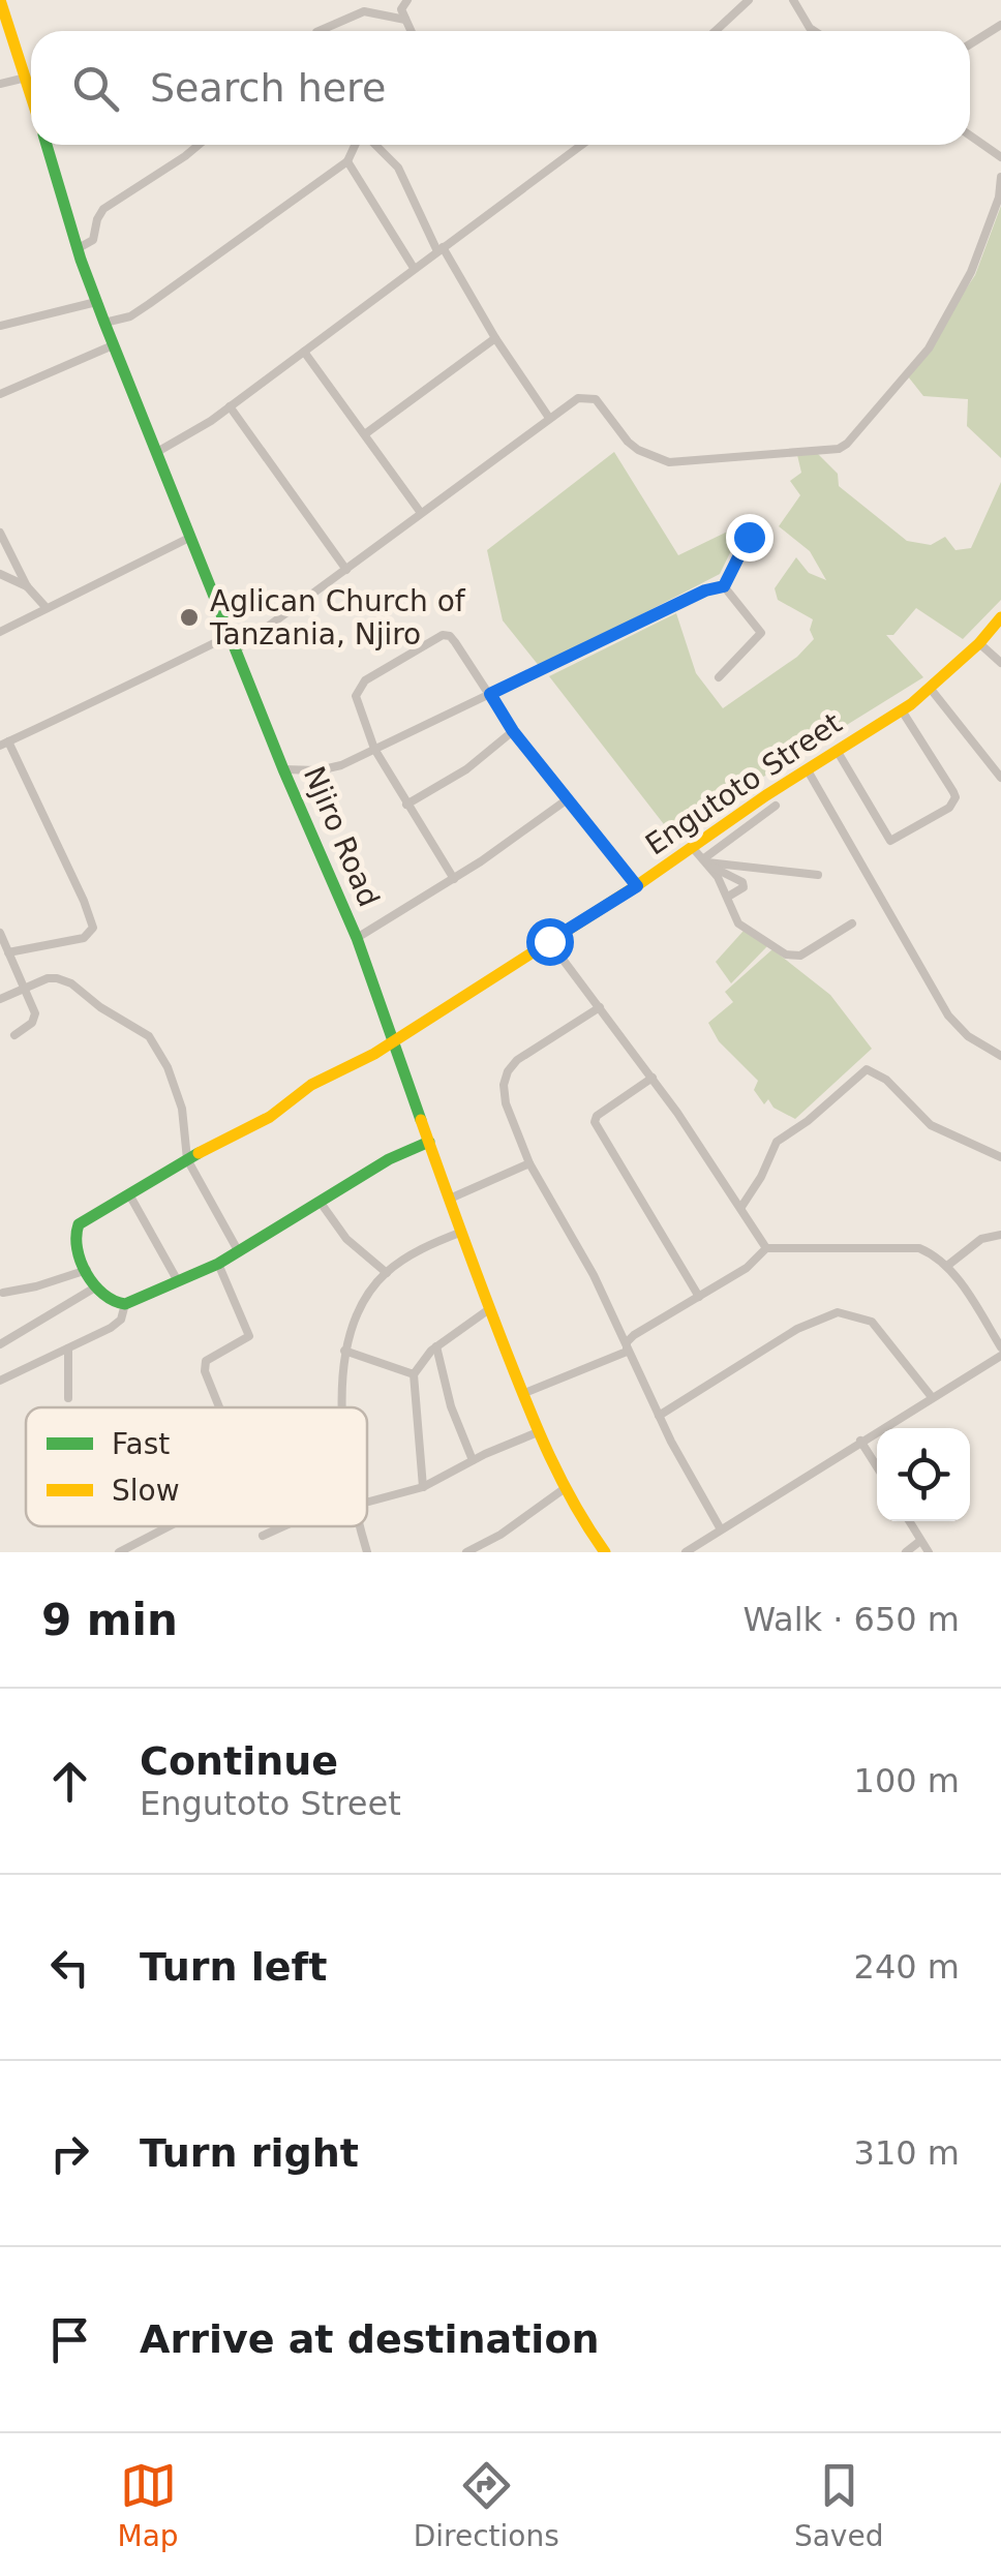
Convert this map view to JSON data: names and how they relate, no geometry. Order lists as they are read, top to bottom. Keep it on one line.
{"streets":{"street":["Engutoto Street","Njiro Road"]},"crossings":[["Engutoto Street","Njiro Road"]],"places":["Aglican Church of Tanzania, Njiro"],"legend":["Fast","Slow"],"page":{"search":"Search here","heading":["9 min","Walk · 650 m"],"list":[["Continue","Engutoto Street","100 m"],["Turn left","240 m"],["Turn right","310 m"],"Arrive at destination"],"nav":["Map","Directions","Saved"]}}
